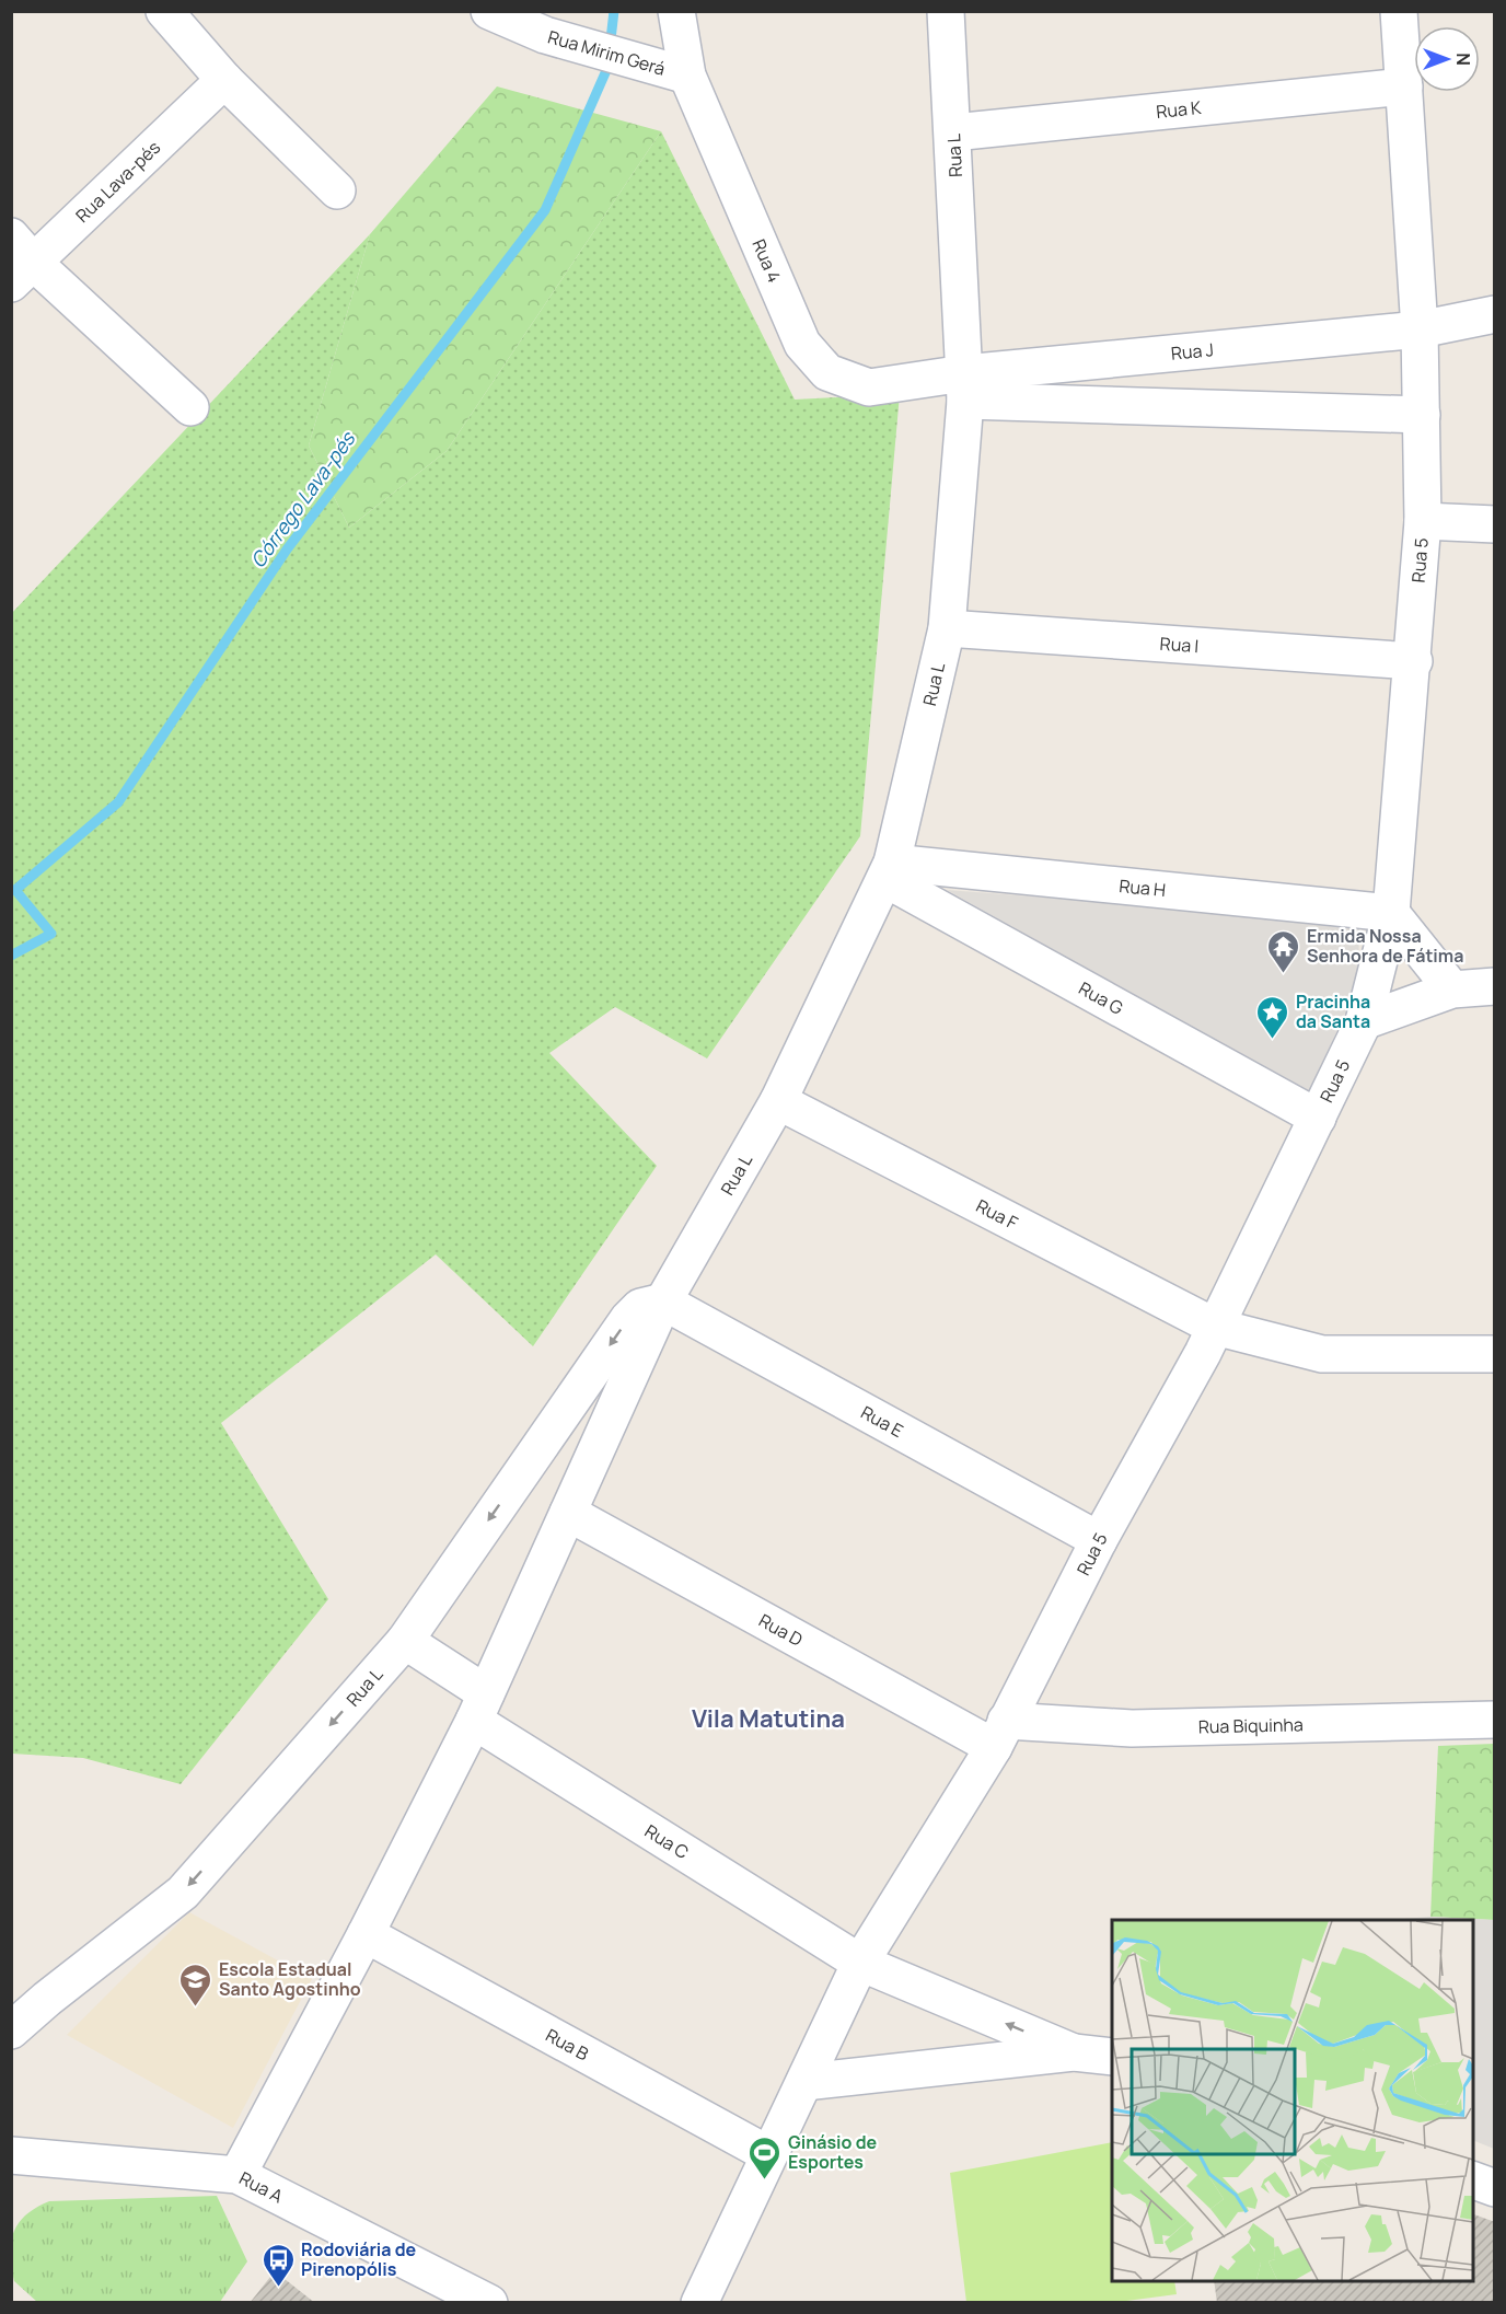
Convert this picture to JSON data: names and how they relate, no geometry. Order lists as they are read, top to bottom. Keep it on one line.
{"streets":{"street":["Rua Mirim Gerá","Rua K","Rua L","Rua Lava-pés","Rua 4","Rua J","Rua 5","Rua I","Rua H","Rua G","Rua F","Rua E","Rua D","Rua Biquinha","Rua C","Rua B","Rua A"]},"crossings":[["Rua Mirim Gerá","Rua 4"],["Rua K","Rua L"],["Rua K","Rua 5"],["Rua L","Rua 4"],["Rua L","Rua J"],["Rua L","Rua I"],["Rua L","Rua H"],["Rua L","Rua G"],["Rua L","Rua F"],["Rua L","Rua E"],["Rua L","Rua D"],["Rua L","Rua C"],["Rua L","Rua B"],["Rua L","Rua A"],["Rua 4","Rua J"],["Rua J","Rua 5"],["Rua 5","Rua I"],["Rua 5","Rua H"],["Rua 5","Rua G"],["Rua 5","Rua F"],["Rua 5","Rua E"],["Rua 5","Rua D"],["Rua 5","Rua Biquinha"],["Rua 5","Rua C"],["Rua 5","Rua B"],["Rua H","Rua G"],["Rua D","Rua Biquinha"]],"districts":["Vila Matutina"],"water":["Córrego Lava-pés"],"places":{"temple":["Ermida Nossa Senhora de Fátima"],"place":["Pracinha da Santa"],"school or university":["Escola Estadual Santo Agostinho"],"sports":["Ginásio de Esportes"],"bus stop":["Rodoviária de Pirenopólis"]},"north":"right"}
